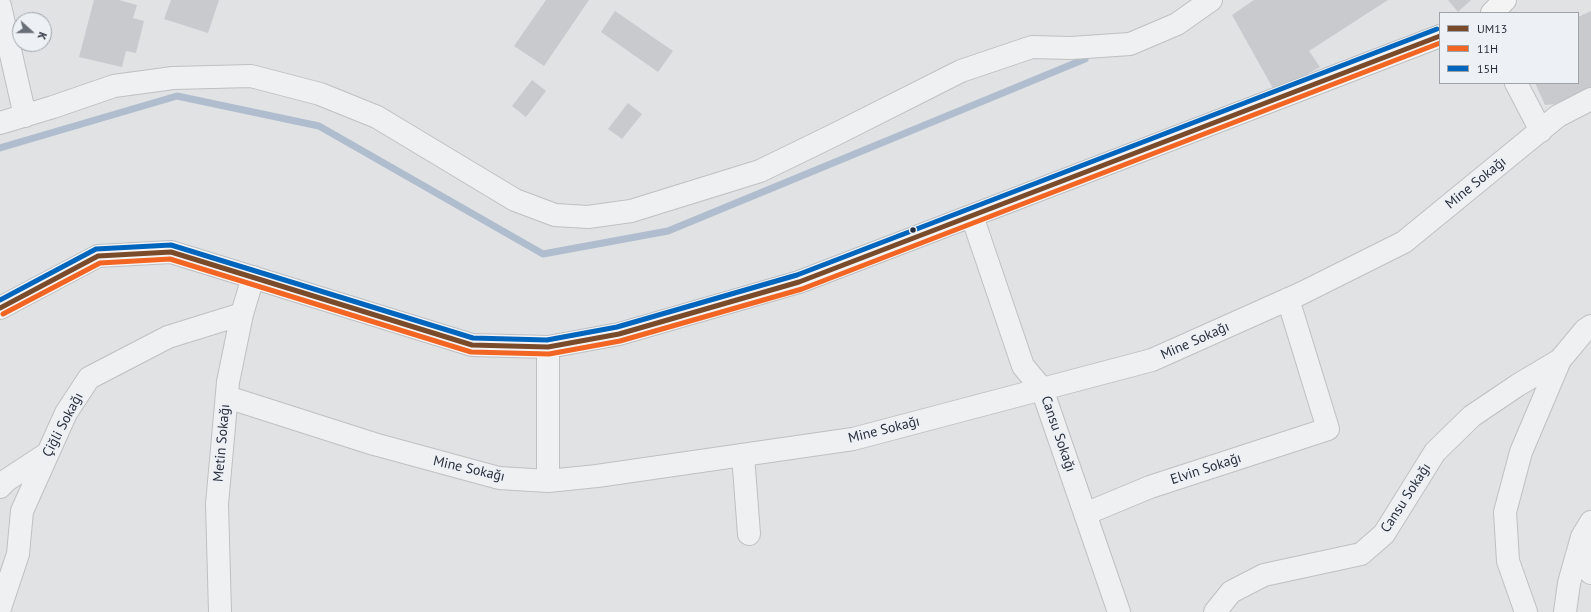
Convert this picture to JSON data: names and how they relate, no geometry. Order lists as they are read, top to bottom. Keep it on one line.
{"streets":{"street":["Mine Sokağı","Çiğli Sokağı","Cansu Sokağı","Metin Sokağı","Elvin Sokağı"]},"crossings":[["Mine Sokağı","Cansu Sokağı"],["Mine Sokağı","Metin Sokağı"],["Mine Sokağı","Elvin Sokağı"],["Çiğli Sokağı","Metin Sokağı"],["Cansu Sokağı","Elvin Sokağı"]],"lines":["transit line 15H","transit line UM13","transit line 11H"],"legend":["UM13","11H","15H"],"north":"right"}
